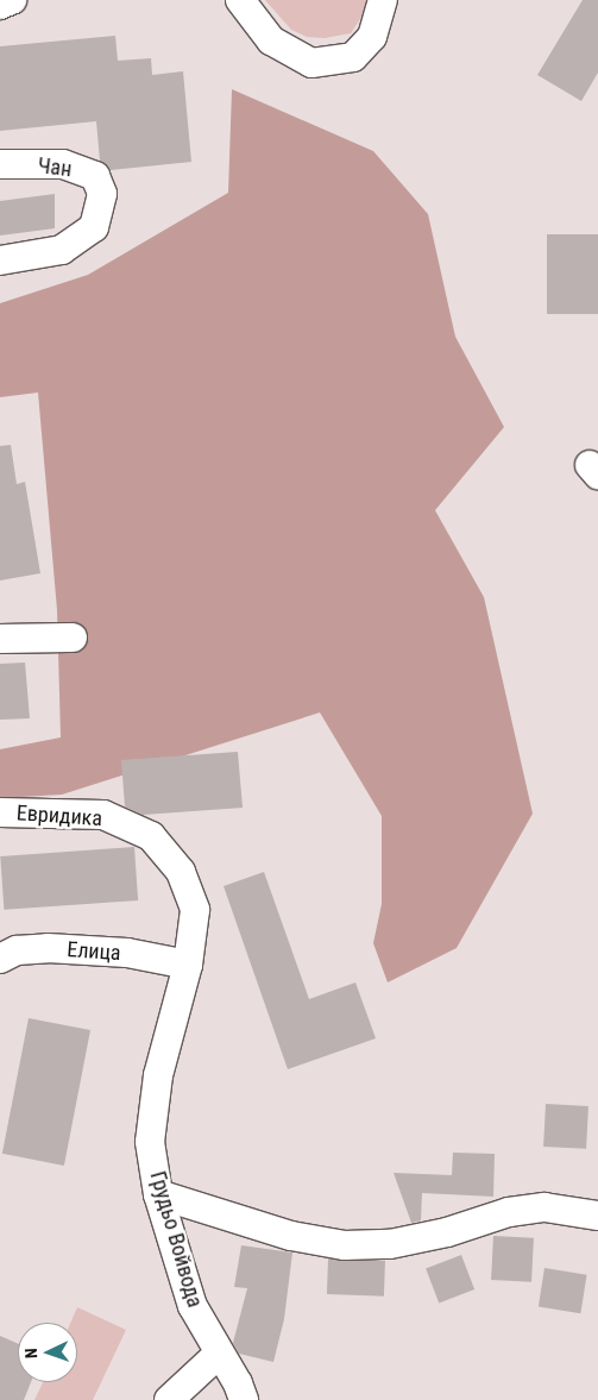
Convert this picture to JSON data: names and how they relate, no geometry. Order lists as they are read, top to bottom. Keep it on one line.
{"streets":{"street":["Чан","Евридика","Елица","Грудьо Войвода"]},"crossings":[["Евридика","Елица"],["Евридика","Грудьо Войвода"],["Елица","Грудьо Войвода"]],"north":"left"}
